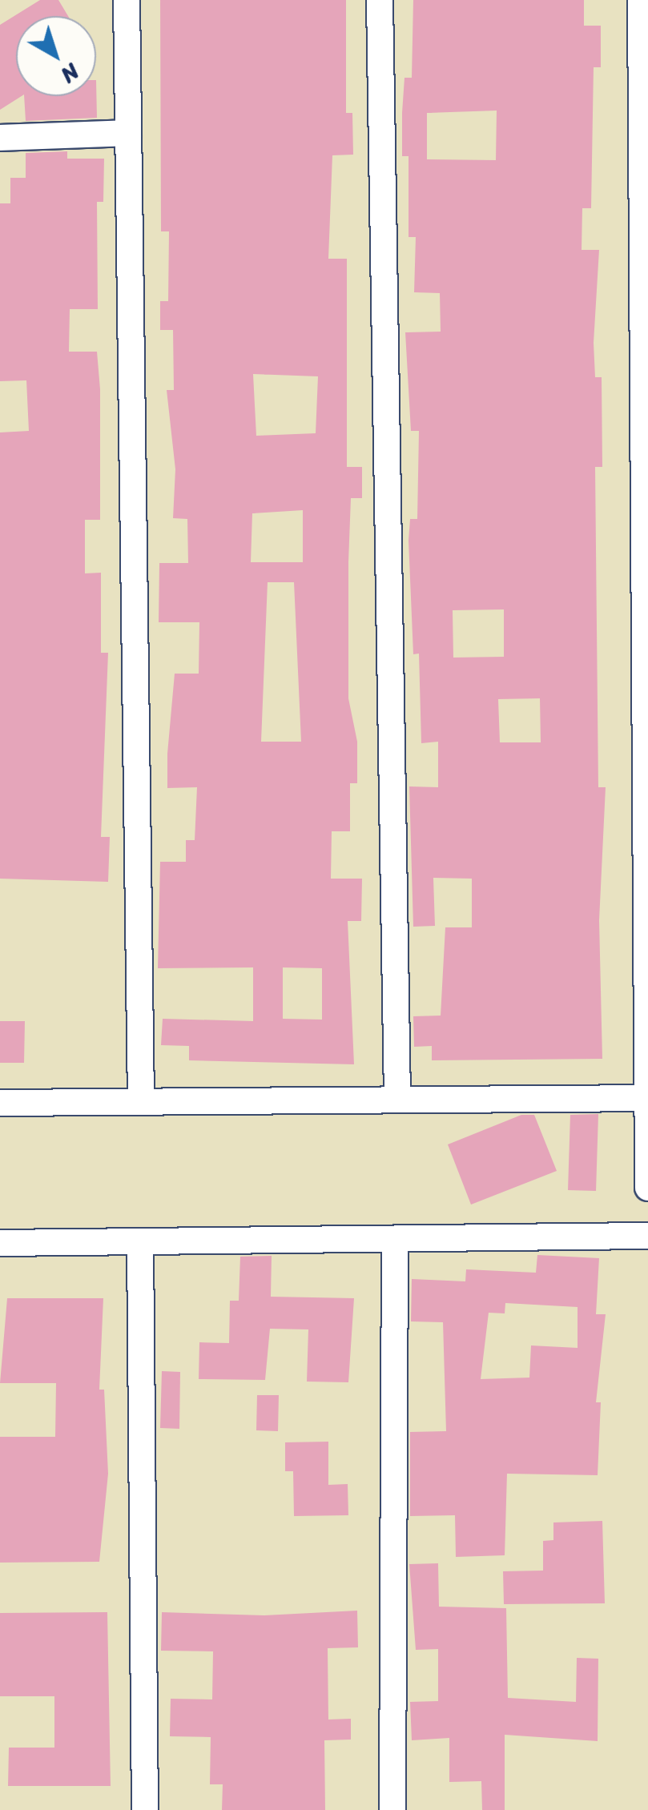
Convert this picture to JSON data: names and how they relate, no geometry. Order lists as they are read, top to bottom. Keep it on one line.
{"north":"bottom right"}
